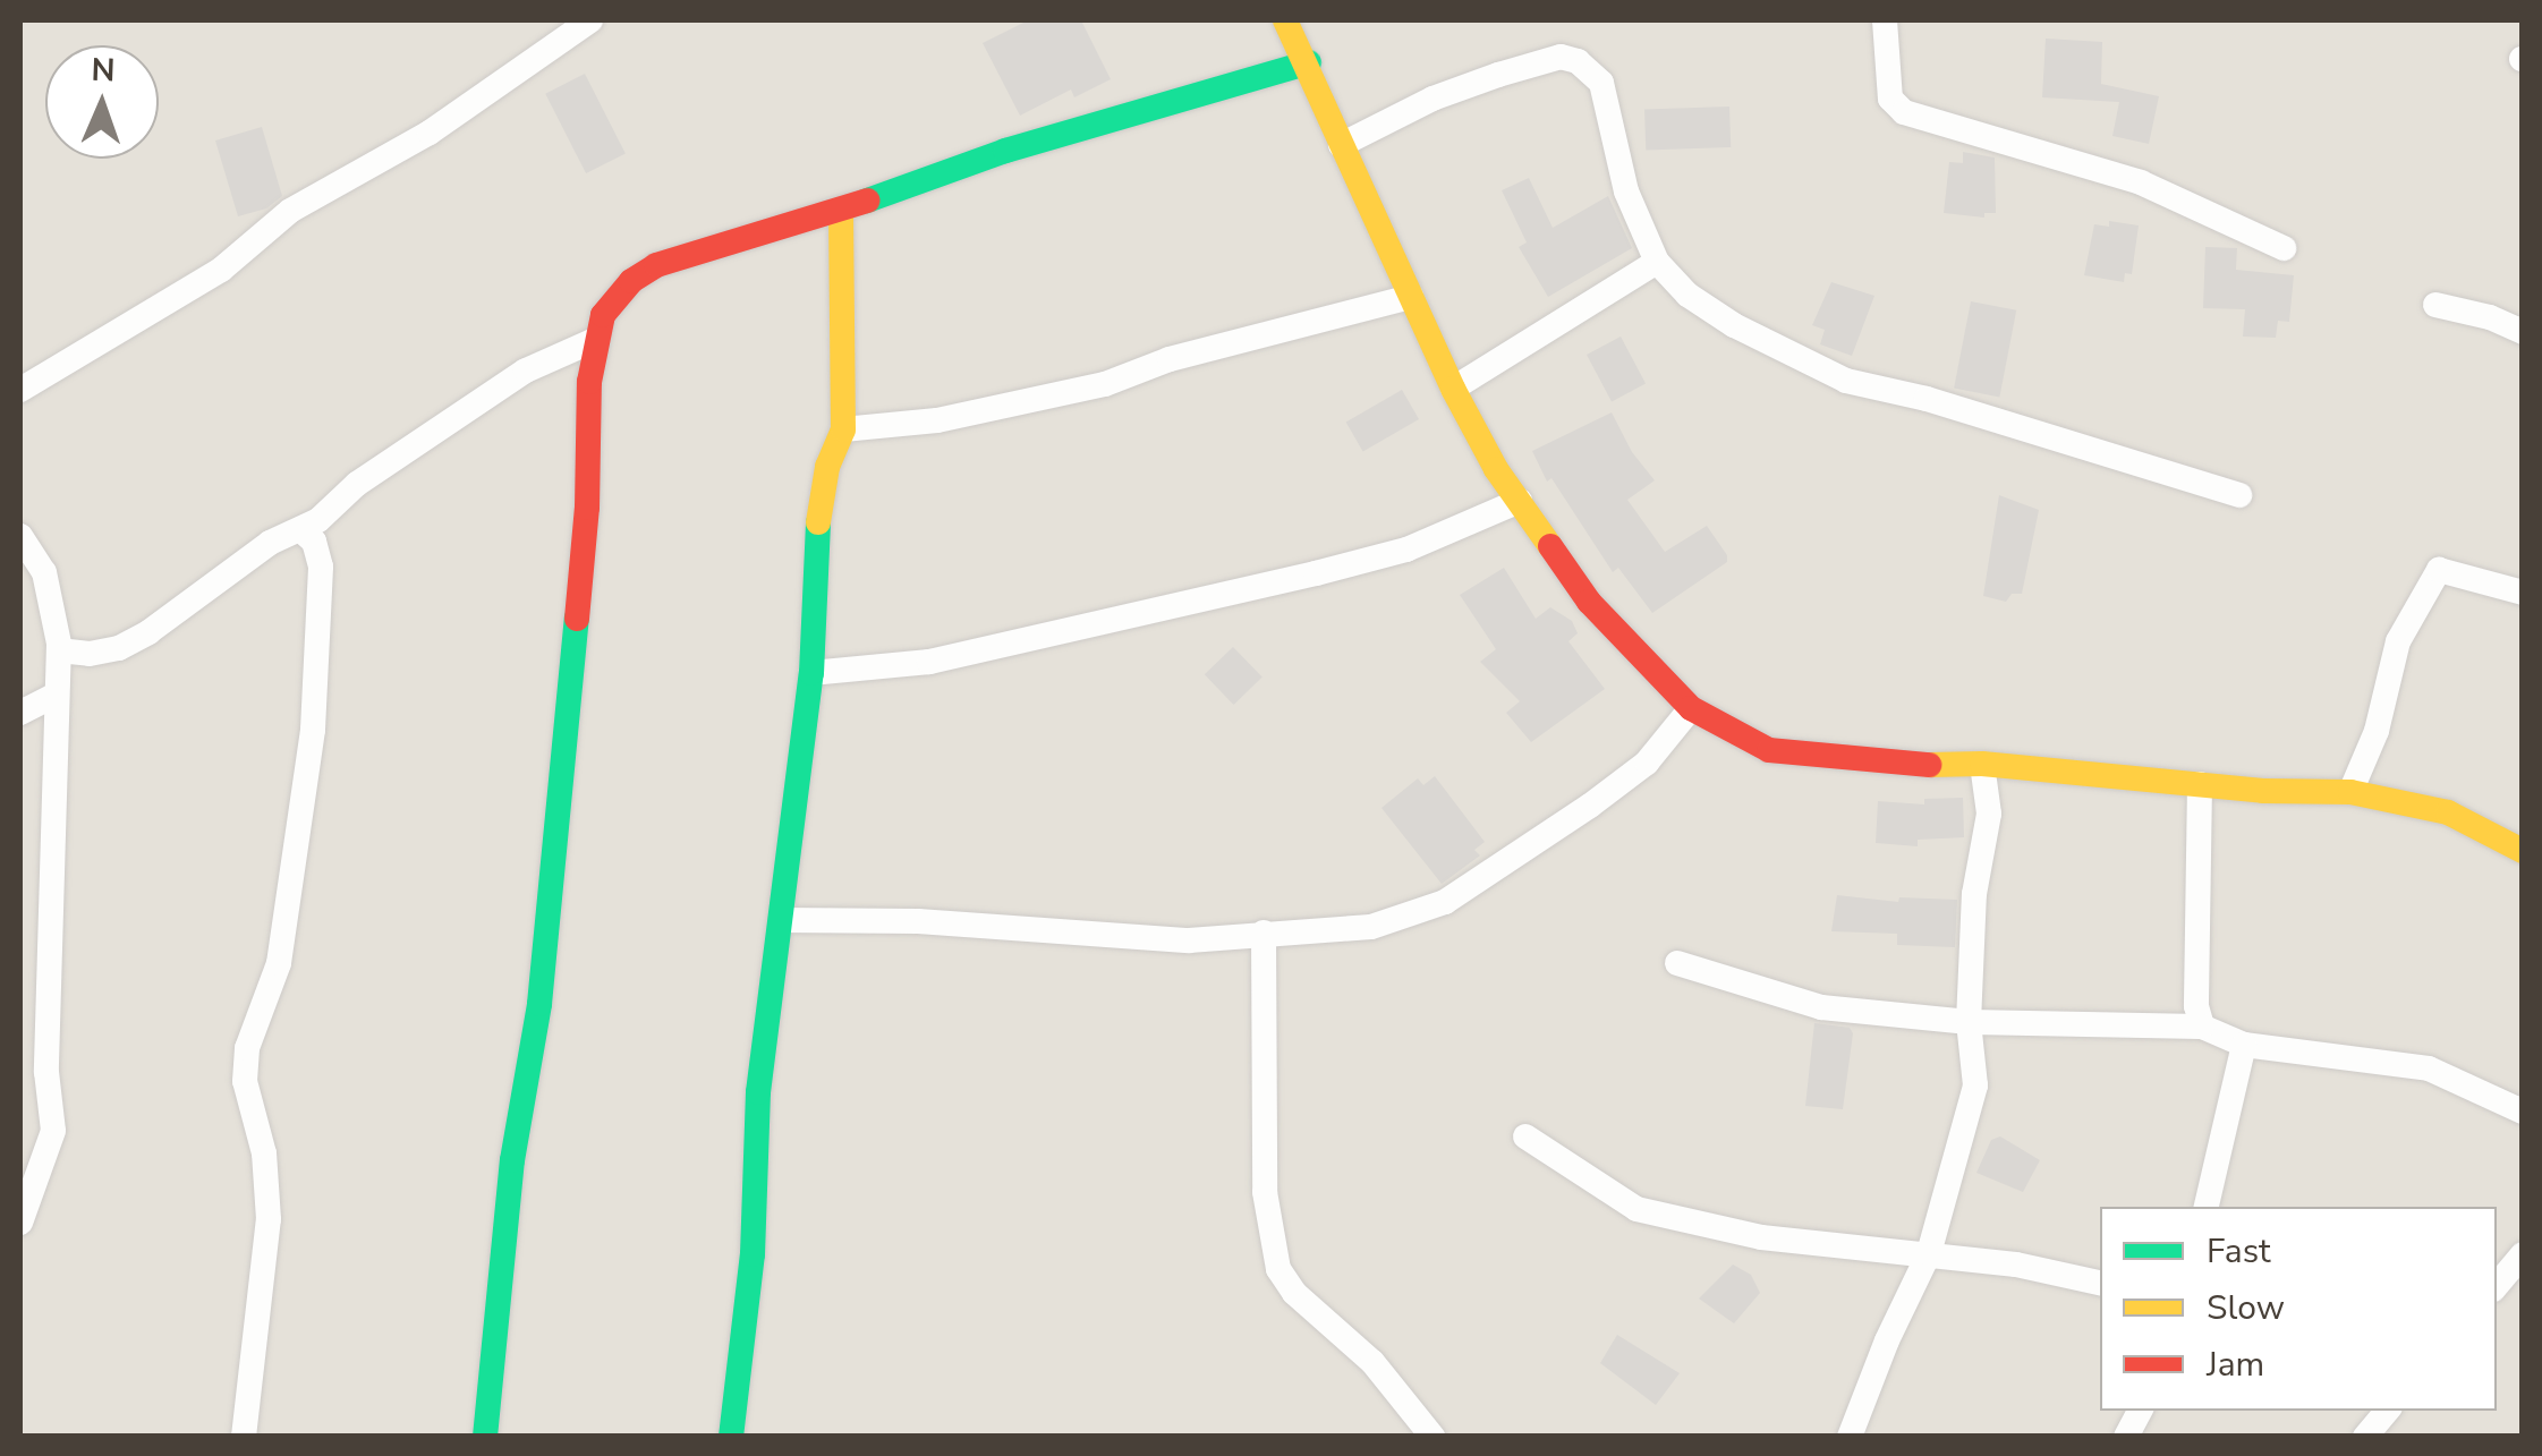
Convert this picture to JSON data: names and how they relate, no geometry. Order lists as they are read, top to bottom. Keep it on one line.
{"legend":["Fast","Slow","Jam"],"north":"top"}
